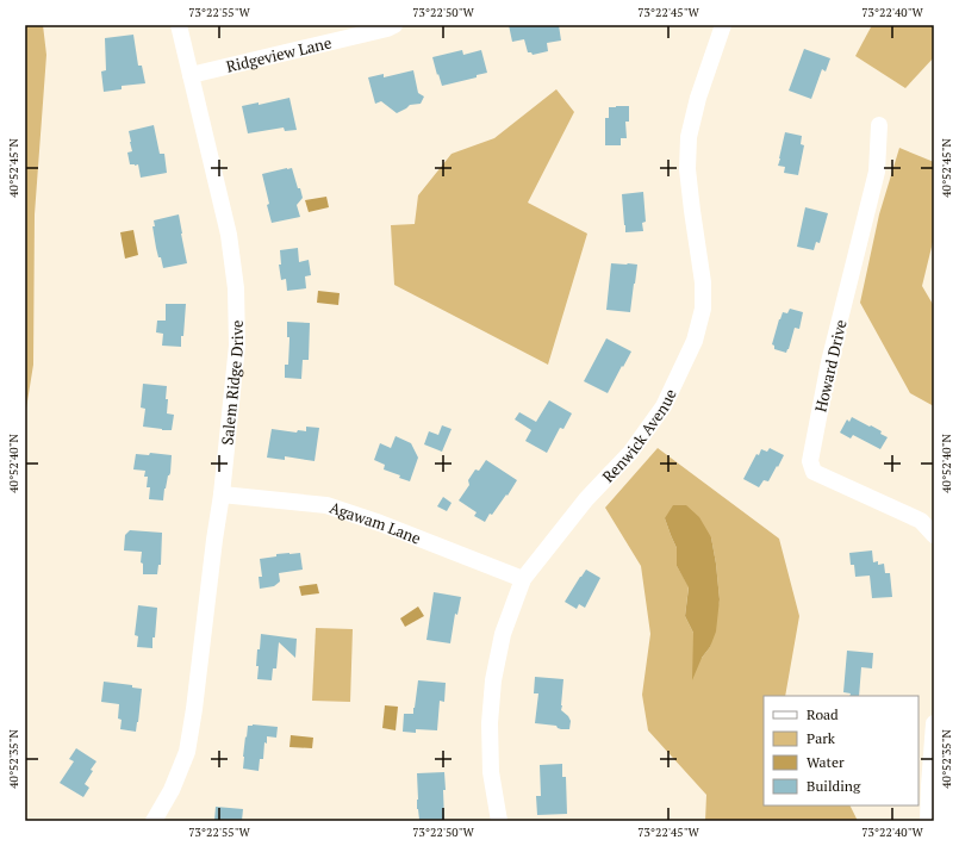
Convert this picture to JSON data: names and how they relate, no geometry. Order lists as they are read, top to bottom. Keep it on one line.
{"streets":{"street":["Ridgeview Lane","Howard Drive","Salem Ridge Drive","Renwick Avenue","Agawam Lane"]},"crossings":[["Ridgeview Lane","Salem Ridge Drive"],["Salem Ridge Drive","Agawam Lane"],["Renwick Avenue","Agawam Lane"]],"legend":["Road","Park","Water","Building"],"coordinates":["73°22'55\"W","73°22'50\"W","73°22'45\"W","73°22'40\"W","40°52'45\"N","40°52'40\"N","40°52'35\"N"]}
